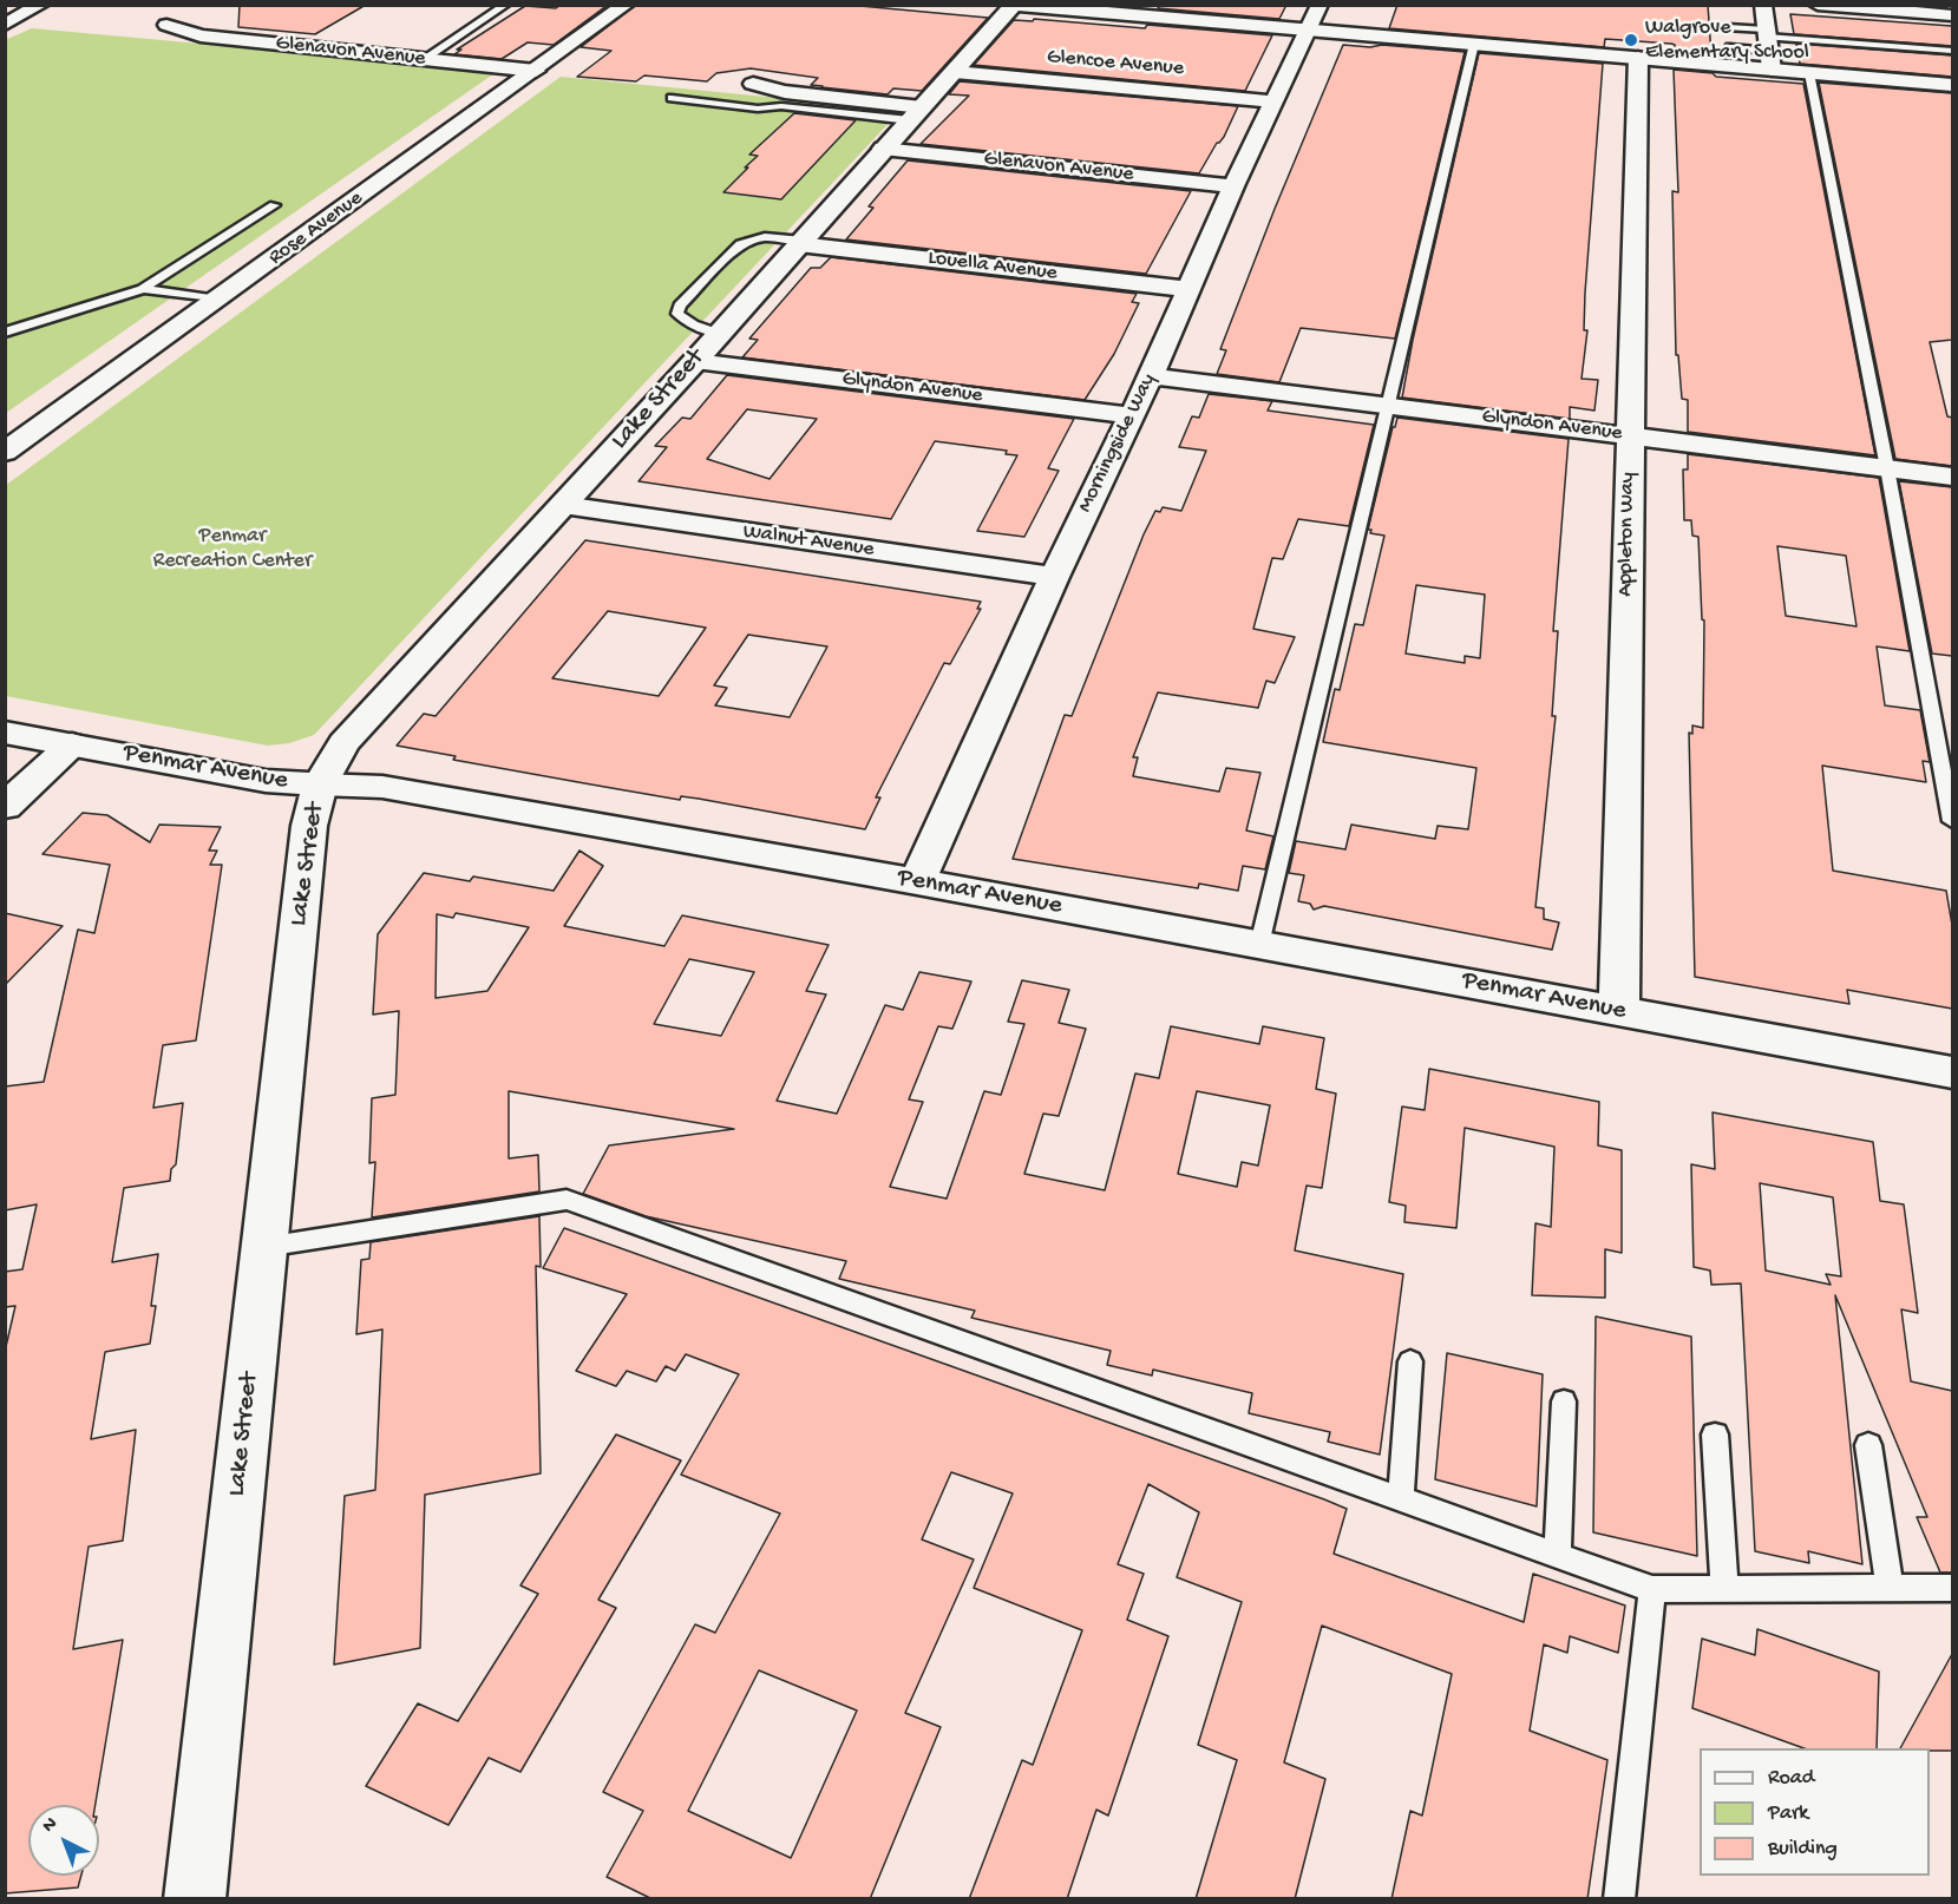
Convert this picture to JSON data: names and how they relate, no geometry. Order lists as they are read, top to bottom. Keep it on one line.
{"streets":{"street":["Glenavon Avenue","Glencoe Avenue","Rose Avenue","Louella Avenue","Glyndon Avenue","Lake Street","Morningside Way","Appleton Way","Walnut Avenue","Penmar Avenue"]},"crossings":[["Glenavon Avenue","Rose Avenue"],["Glenavon Avenue","Lake Street"],["Glenavon Avenue","Morningside Way"],["Glencoe Avenue","Lake Street"],["Glencoe Avenue","Morningside Way"],["Louella Avenue","Lake Street"],["Louella Avenue","Morningside Way"],["Glyndon Avenue","Lake Street"],["Glyndon Avenue","Morningside Way"],["Glyndon Avenue","Appleton Way"],["Lake Street","Walnut Avenue"],["Lake Street","Penmar Avenue"],["Morningside Way","Walnut Avenue"],["Morningside Way","Penmar Avenue"],["Appleton Way","Penmar Avenue"]],"parks":["Penmar Recreation Center"],"places":["Walgrove Elementary School"],"legend":["Road","Park","Building"],"north":"top left"}
